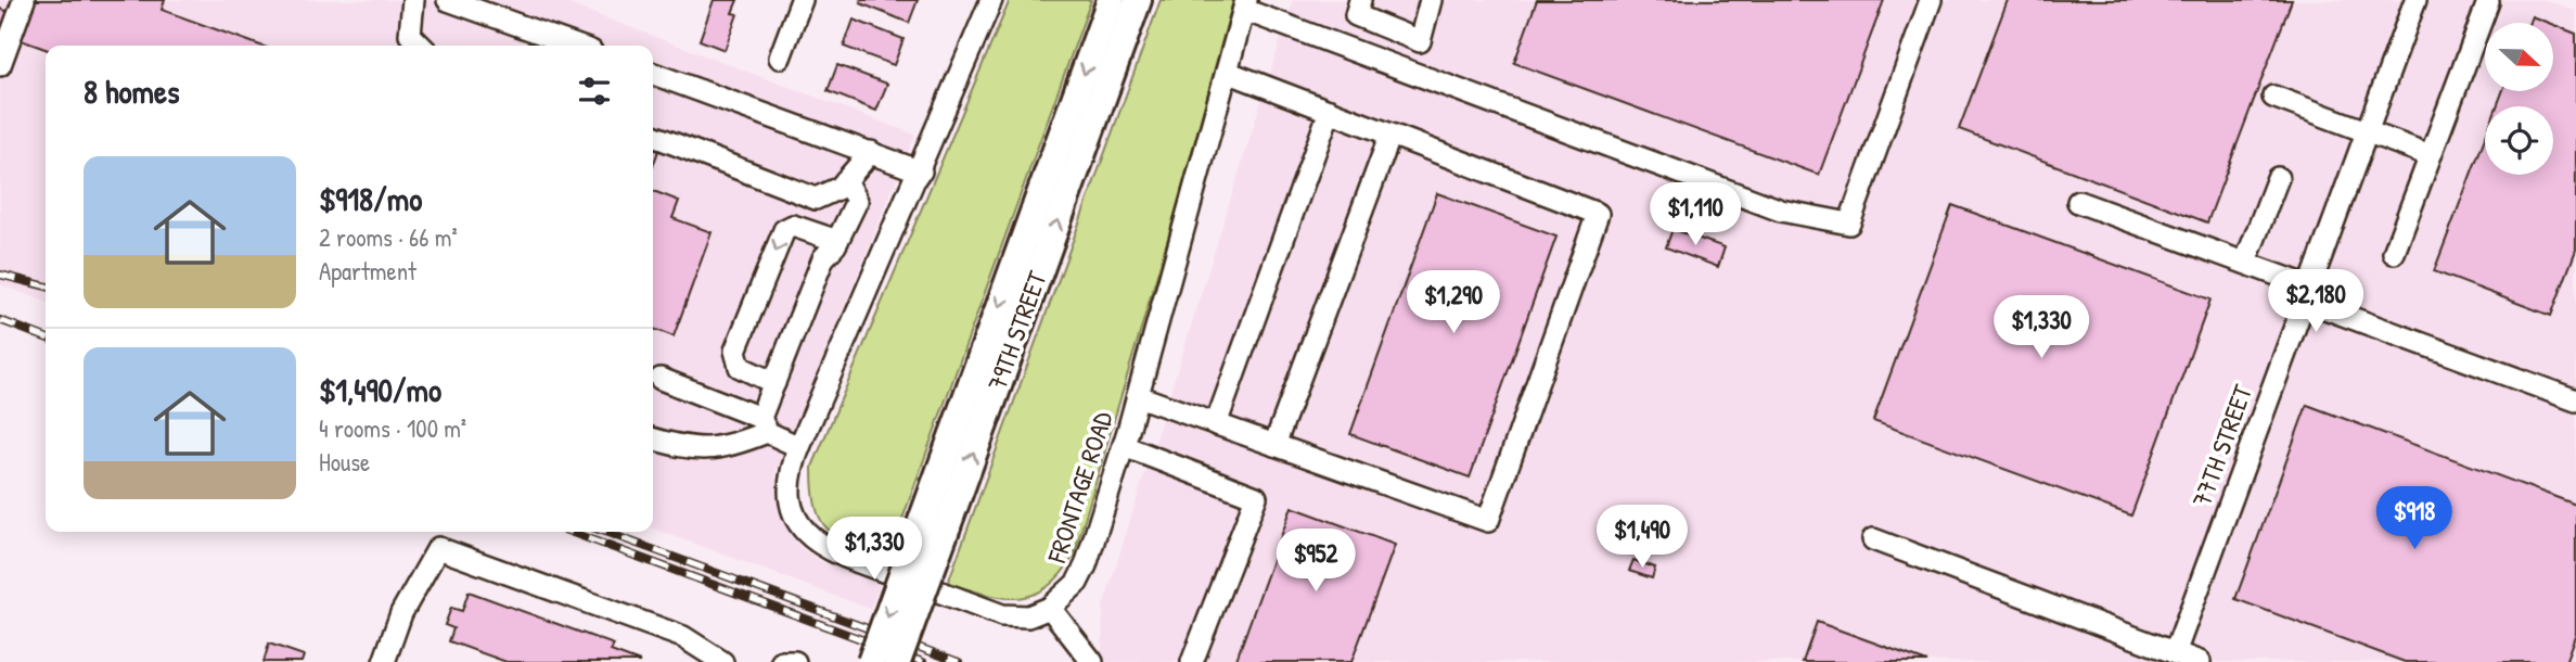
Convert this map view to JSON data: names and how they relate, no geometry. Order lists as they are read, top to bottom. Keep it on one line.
{"streets":{"main road":["79TH STREET"],"street":["77TH STREET","FRONTAGE ROAD"]},"north":"right","page":{"heading":"8 homes","list":[{"name":"$918/mo","note":"2 rooms · 66 m² · Apartment"},{"name":"$1,490/mo","note":"4 rooms · 100 m² · House"}],"price":["$1,110","$2,180","$1,290","$1,330","$918","$1,490","$1,330","$952"]}}
